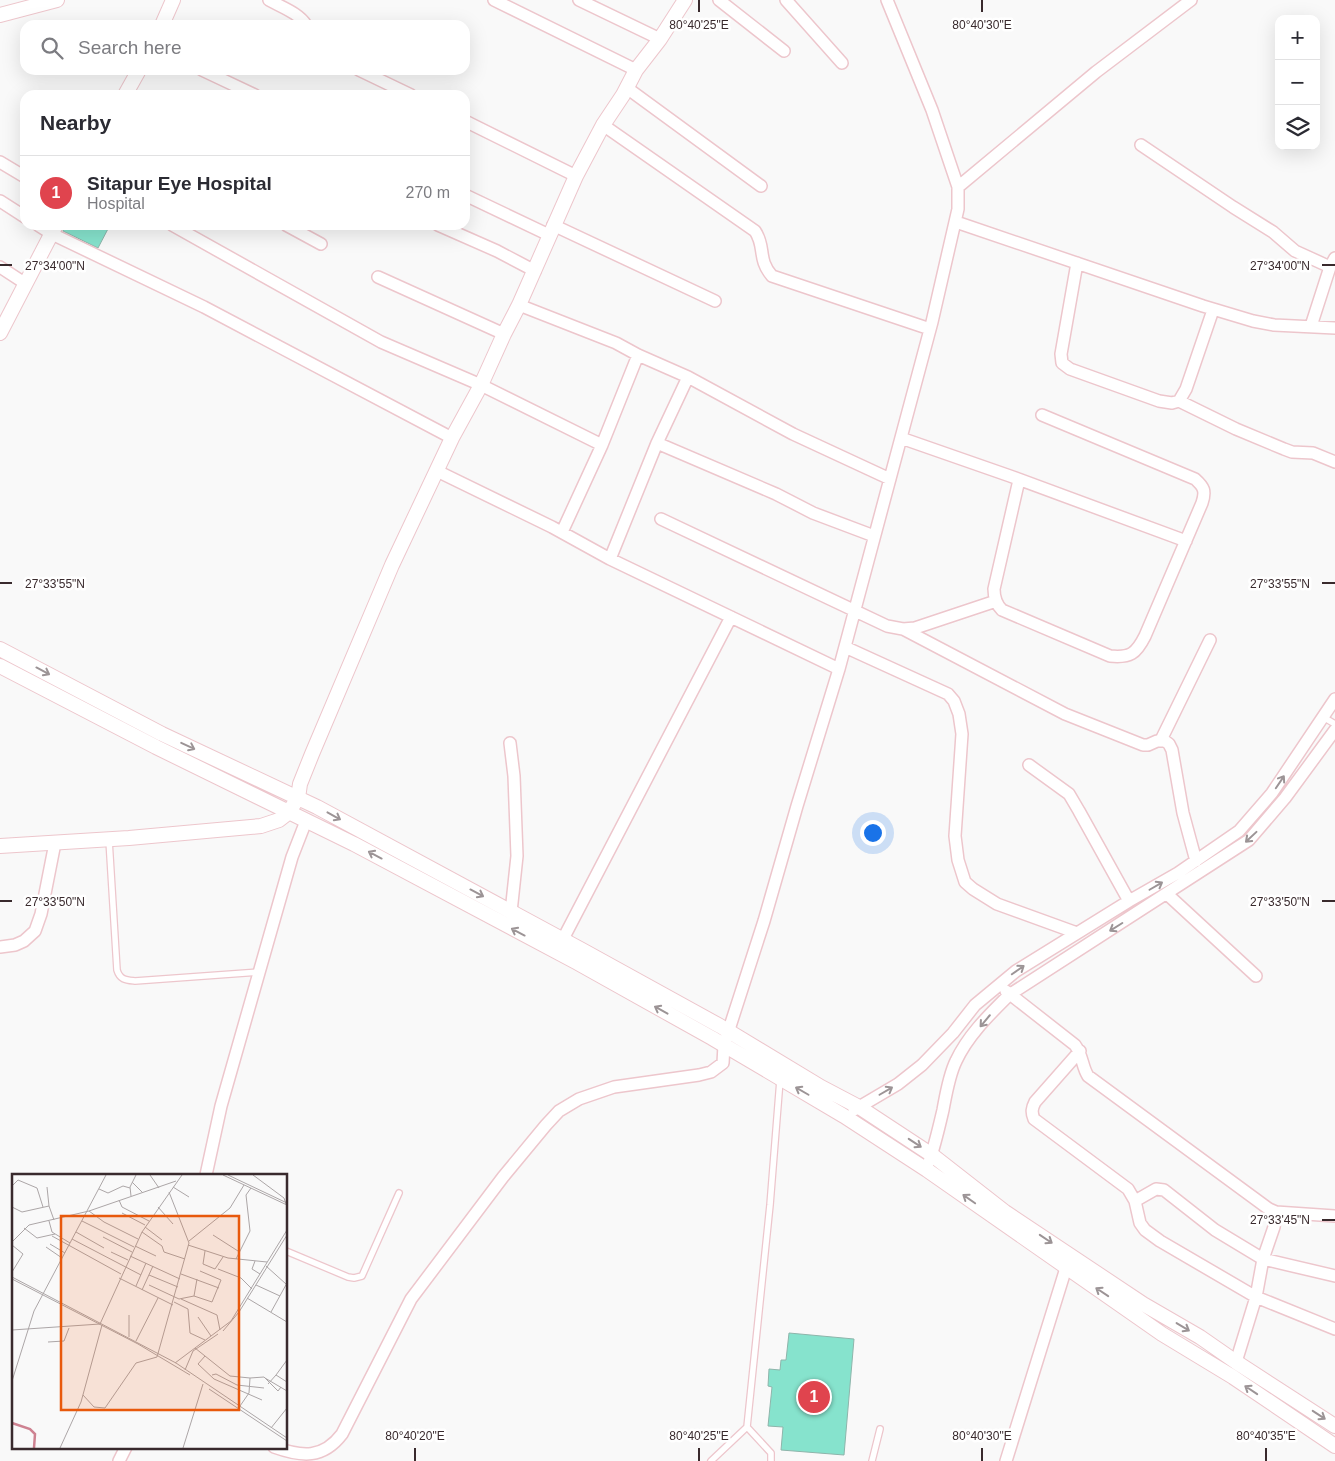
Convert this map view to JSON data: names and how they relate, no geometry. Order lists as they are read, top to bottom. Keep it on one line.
{"page":{"map_buttons":["+","−"],"search":"Search here","heading":"Nearby","list":[{"mark":"1","name":"Sitapur Eye Hospital","note":"Hospital","value":"270 m"}],"pins":"1"},"coordinates":["80°40'25\"E","80°40'30\"E","27°34'00\"N","27°33'55\"N","27°33'50\"N","27°33'45\"N","80°40'20\"E","80°40'35\"E"]}
